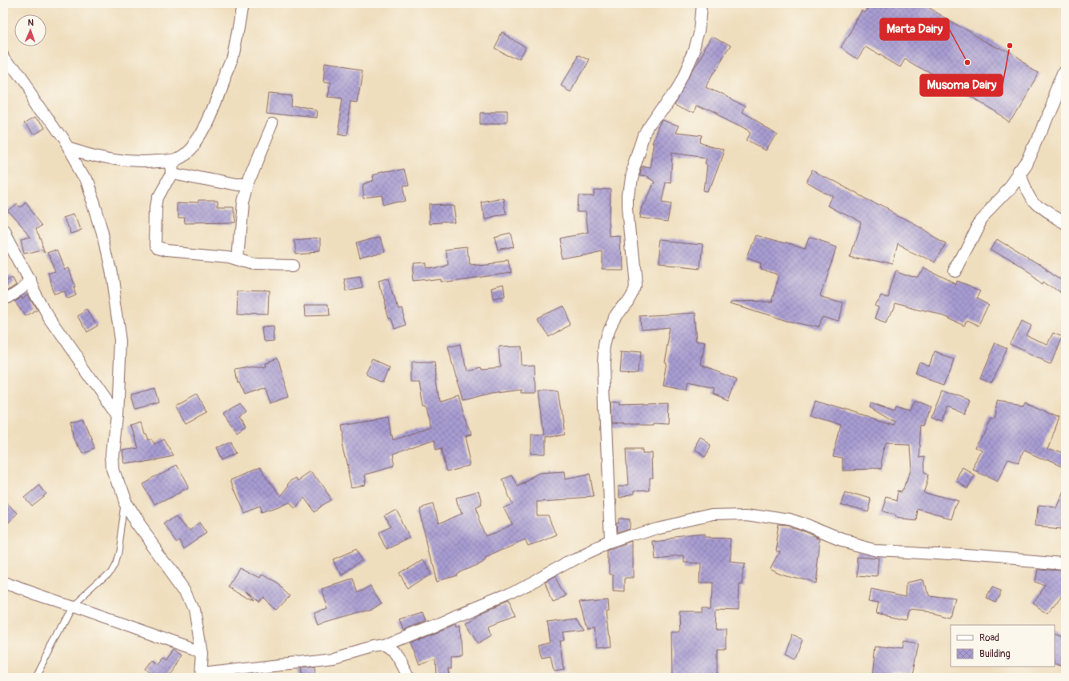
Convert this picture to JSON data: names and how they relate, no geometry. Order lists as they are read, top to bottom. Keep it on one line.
{"places":["Musoma Dairy","Marta Dairy"],"legend":["Road","Building"],"north":"top"}
